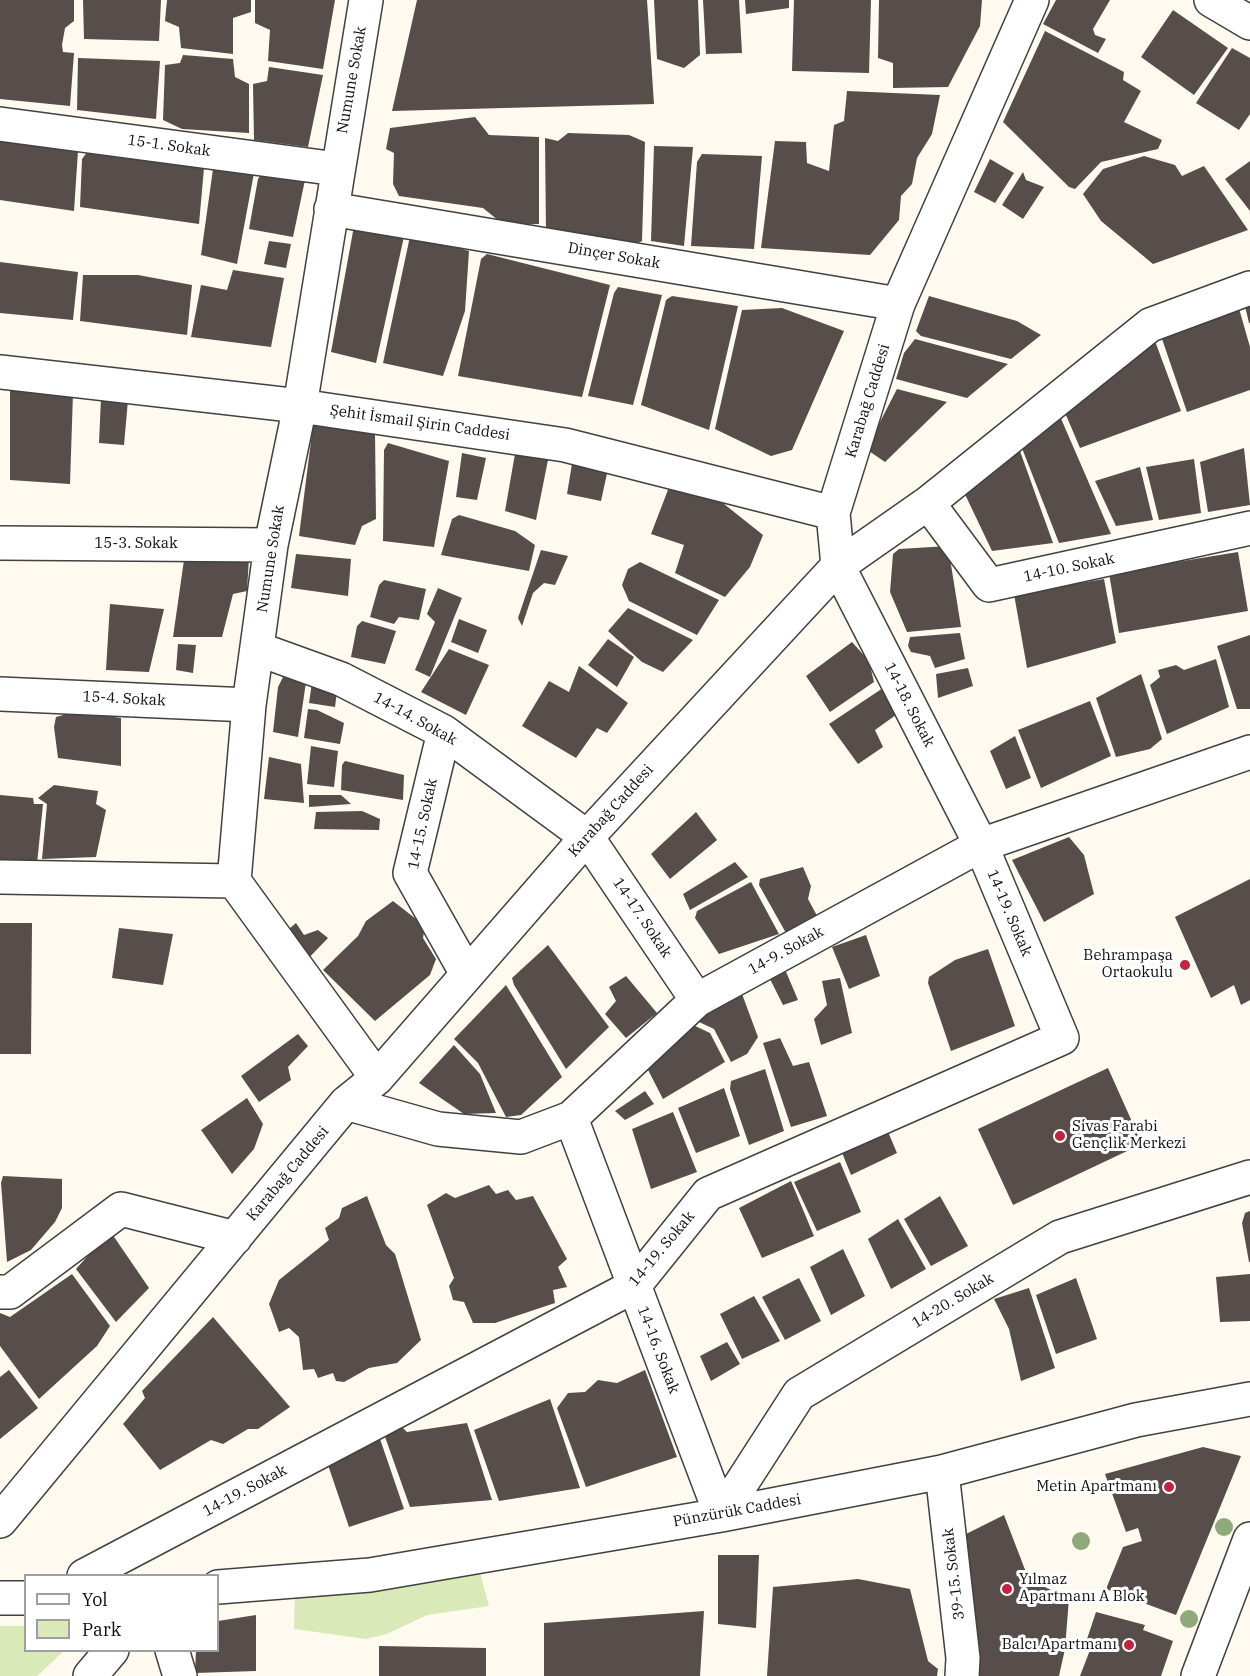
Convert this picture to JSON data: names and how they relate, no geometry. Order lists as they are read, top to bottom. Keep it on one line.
{"streets":{"street":["Numune Sokak","15-1. Sokak","Dinçer Sokak","Karabağ Caddesi","Şehit İsmail Şirin Caddesi","15-3. Sokak","14-10. Sokak","15-4. Sokak","14-18. Sokak","14-14. Sokak","14-15. Sokak","14-19. Sokak","14-17. Sokak","14-9. Sokak","14-20. Sokak","14-16. Sokak","Pünzürük Caddesi","39-15. Sokak"]},"crossings":[["Numune Sokak","15-1. Sokak"],["Numune Sokak","Dinçer Sokak"],["Numune Sokak","Şehit İsmail Şirin Caddesi"],["Numune Sokak","15-3. Sokak"],["Numune Sokak","15-4. Sokak"],["Numune Sokak","14-14. Sokak"],["Dinçer Sokak","Karabağ Caddesi"],["Karabağ Caddesi","Şehit İsmail Şirin Caddesi"],["Karabağ Caddesi","14-18. Sokak"],["Karabağ Caddesi","14-14. Sokak"],["Karabağ Caddesi","14-15. Sokak"],["Karabağ Caddesi","14-17. Sokak"],["Karabağ Caddesi","14-9. Sokak"],["14-18. Sokak","14-19. Sokak"],["14-18. Sokak","14-9. Sokak"],["14-14. Sokak","14-15. Sokak"],["14-14. Sokak","14-17. Sokak"],["14-19. Sokak","14-9. Sokak"],["14-19. Sokak","14-16. Sokak"],["14-17. Sokak","14-9. Sokak"],["14-9. Sokak","14-16. Sokak"],["14-20. Sokak","14-16. Sokak"],["14-20. Sokak","Pünzürük Caddesi"],["14-16. Sokak","Pünzürük Caddesi"],["Pünzürük Caddesi","39-15. Sokak"]],"places":["Behrampaşa Ortaokulu","Sivas Farabi Gençlik Merkezi","Metin Apartmanı","Yılmaz Apartmanı A Blok","Balcı Apartmanı"],"legend":["Yol","Park"]}
